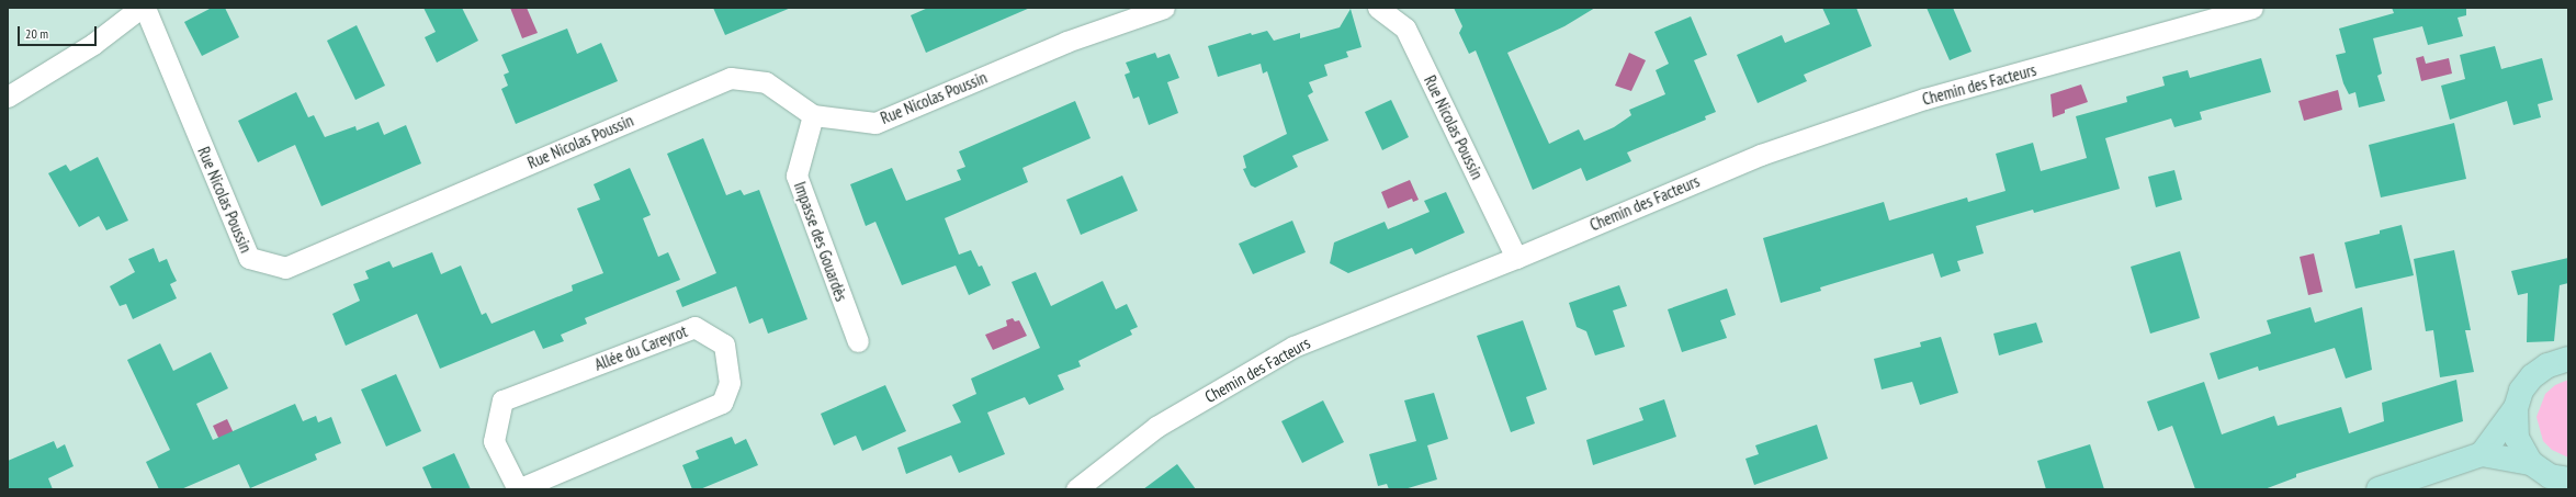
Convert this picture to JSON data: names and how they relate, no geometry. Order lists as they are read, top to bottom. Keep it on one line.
{"streets":{"street":["Chemin des Facteurs","Rue Nicolas Poussin","Impasse des Gouardès","Allée du Careyrot"]},"crossings":[["Chemin des Facteurs","Rue Nicolas Poussin"],["Rue Nicolas Poussin","Impasse des Gouardès"]],"scale_bar":"20 m"}
